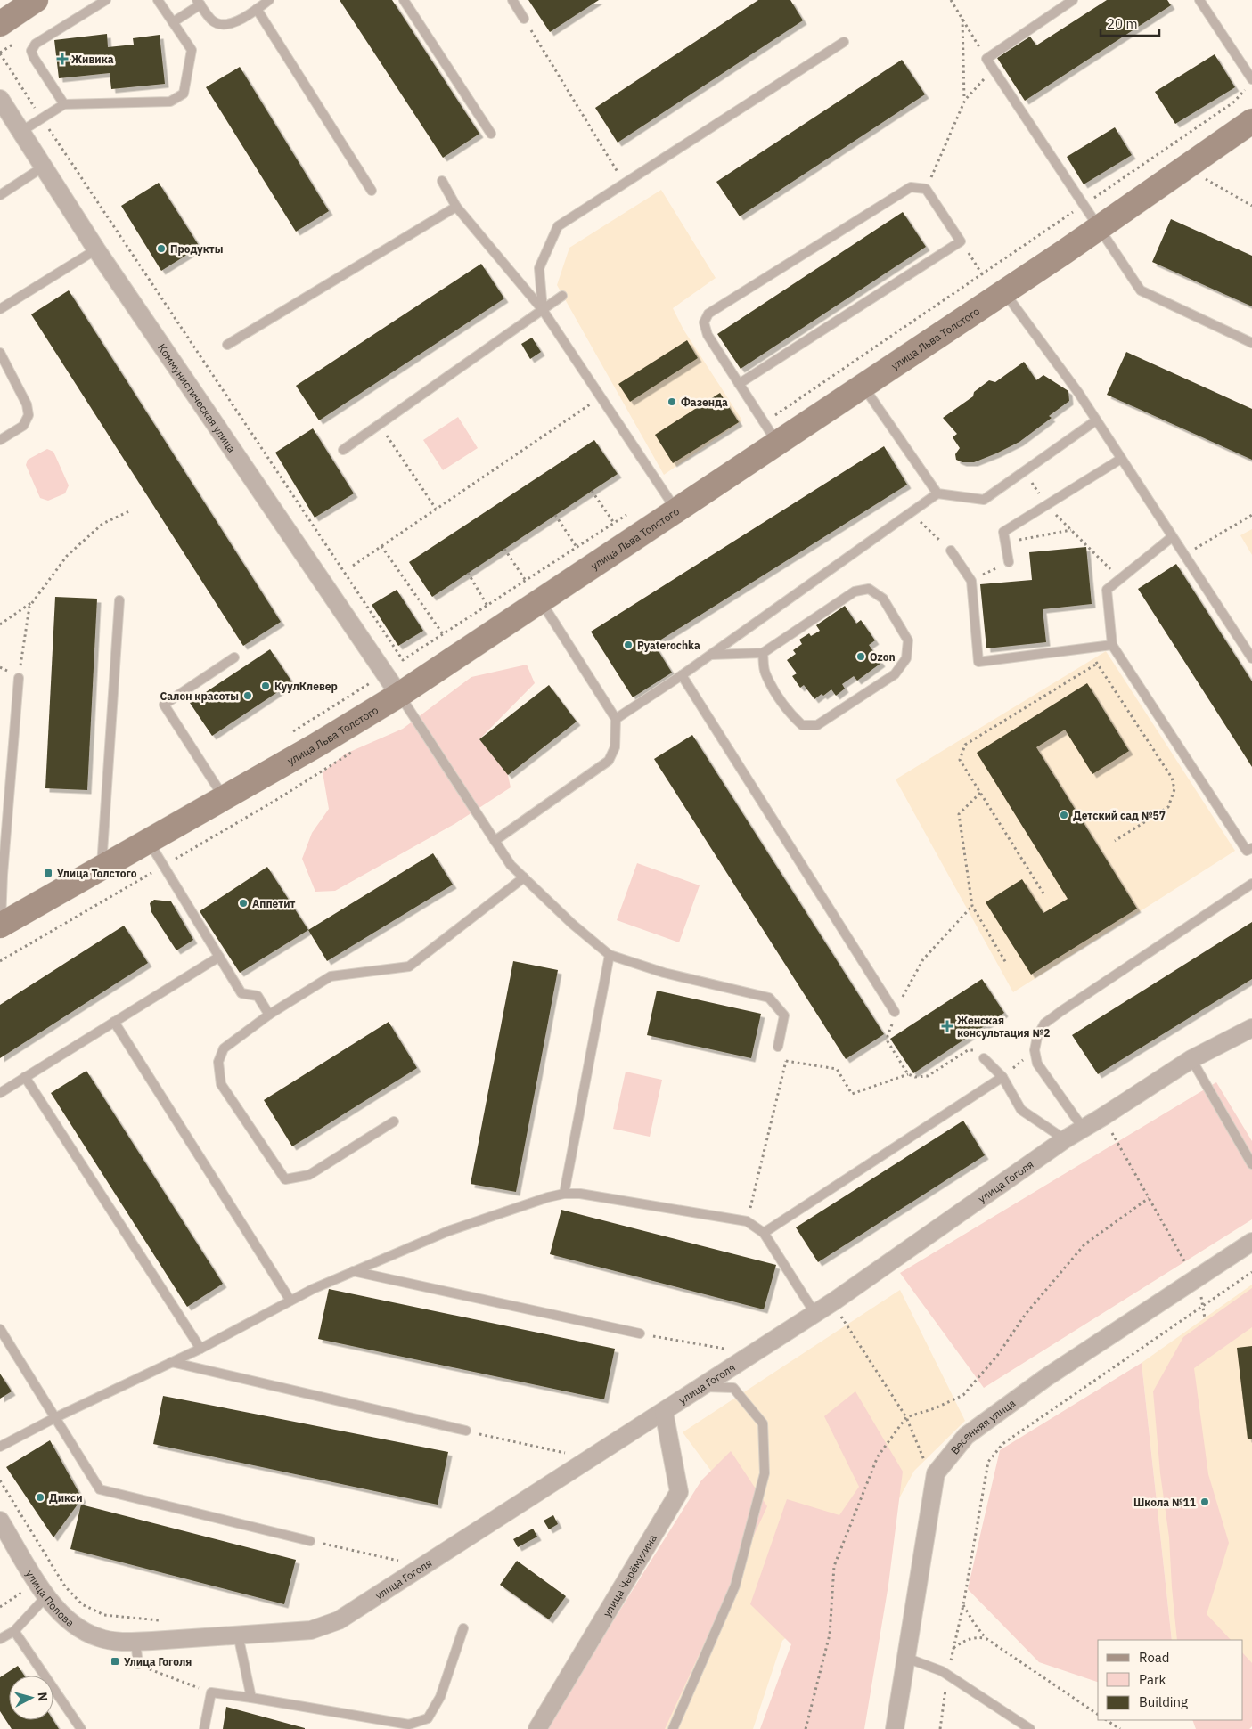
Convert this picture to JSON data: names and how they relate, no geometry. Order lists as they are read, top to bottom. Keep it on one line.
{"streets":{"street":["улица Льва Толстого","Коммунистическая улица","улица Гоголя","Весенняя улица","улица Черёмухина","улица Попова"]},"crossings":[["улица Льва Толстого","Коммунистическая улица"],["улица Гоголя","улица Черёмухина"],["улица Гоголя","улица Попова"]],"places":{"health":["Живика","Женская консультация №2"],"other":["Продукты","Фазенда","Pyaterochka","Ozon","КуулКлевер","Салон красоты","Детский сад №57","Аппетит","Дикси","Школа №11"],"transit":["Улица Толстого","Улица Гоголя"]},"legend":["Road","Park","Building"],"scale_bar":"20 m","north":"right"}
